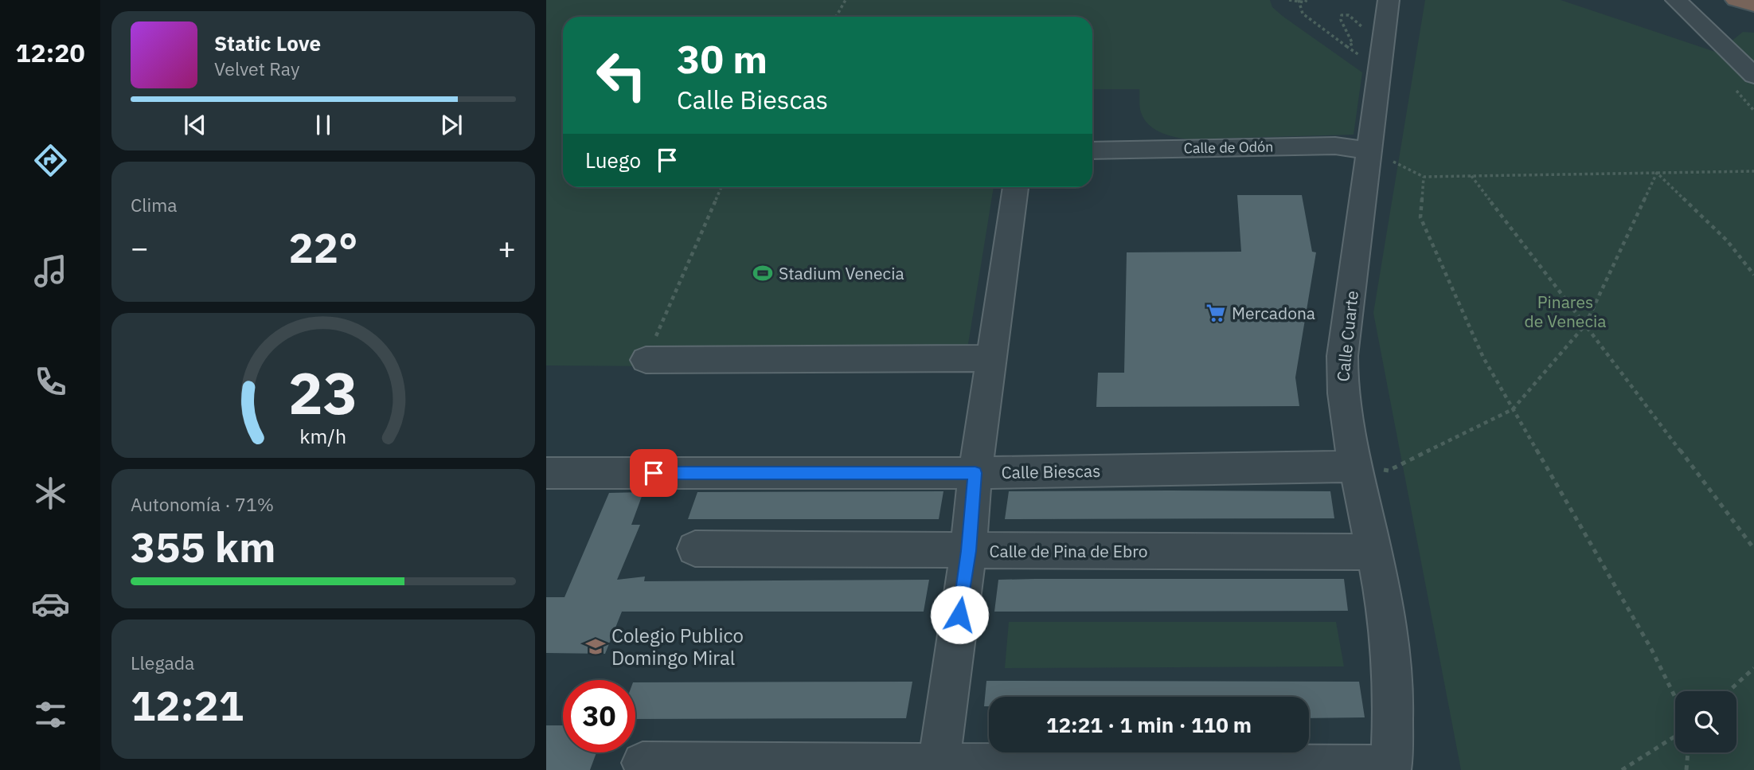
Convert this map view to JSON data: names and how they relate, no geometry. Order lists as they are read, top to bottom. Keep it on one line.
{"streets":{"street":["Calle de Odón","Calle Cuarte","Calle Biescas","Calle de Pina de Ebro"]},"crossings":[["Calle de Odón","Calle Cuarte"],["Calle Cuarte","Calle Biescas"],["Calle Cuarte","Calle de Pina de Ebro"]],"parks":["Pinares de Venecia"],"places":{"sports":["Stadium Venecia"],"supermarket":["Mercadona"],"school or university":["Colegio Publico Domingo Miral"]},"page":{"tabs":"12:20","turn":["30 m","Calle Biescas"],"song":["Static Love","Velvet Ray"],"then":"Luego","tile":["Clima",["Autonomía · 71%","355 km"],["Llegada","12:21"]],"heat":["−","22°","+"],"limit":"30","trip":"12:21 · 1 min · 110 m","gauge":["23","km/h"]}}
